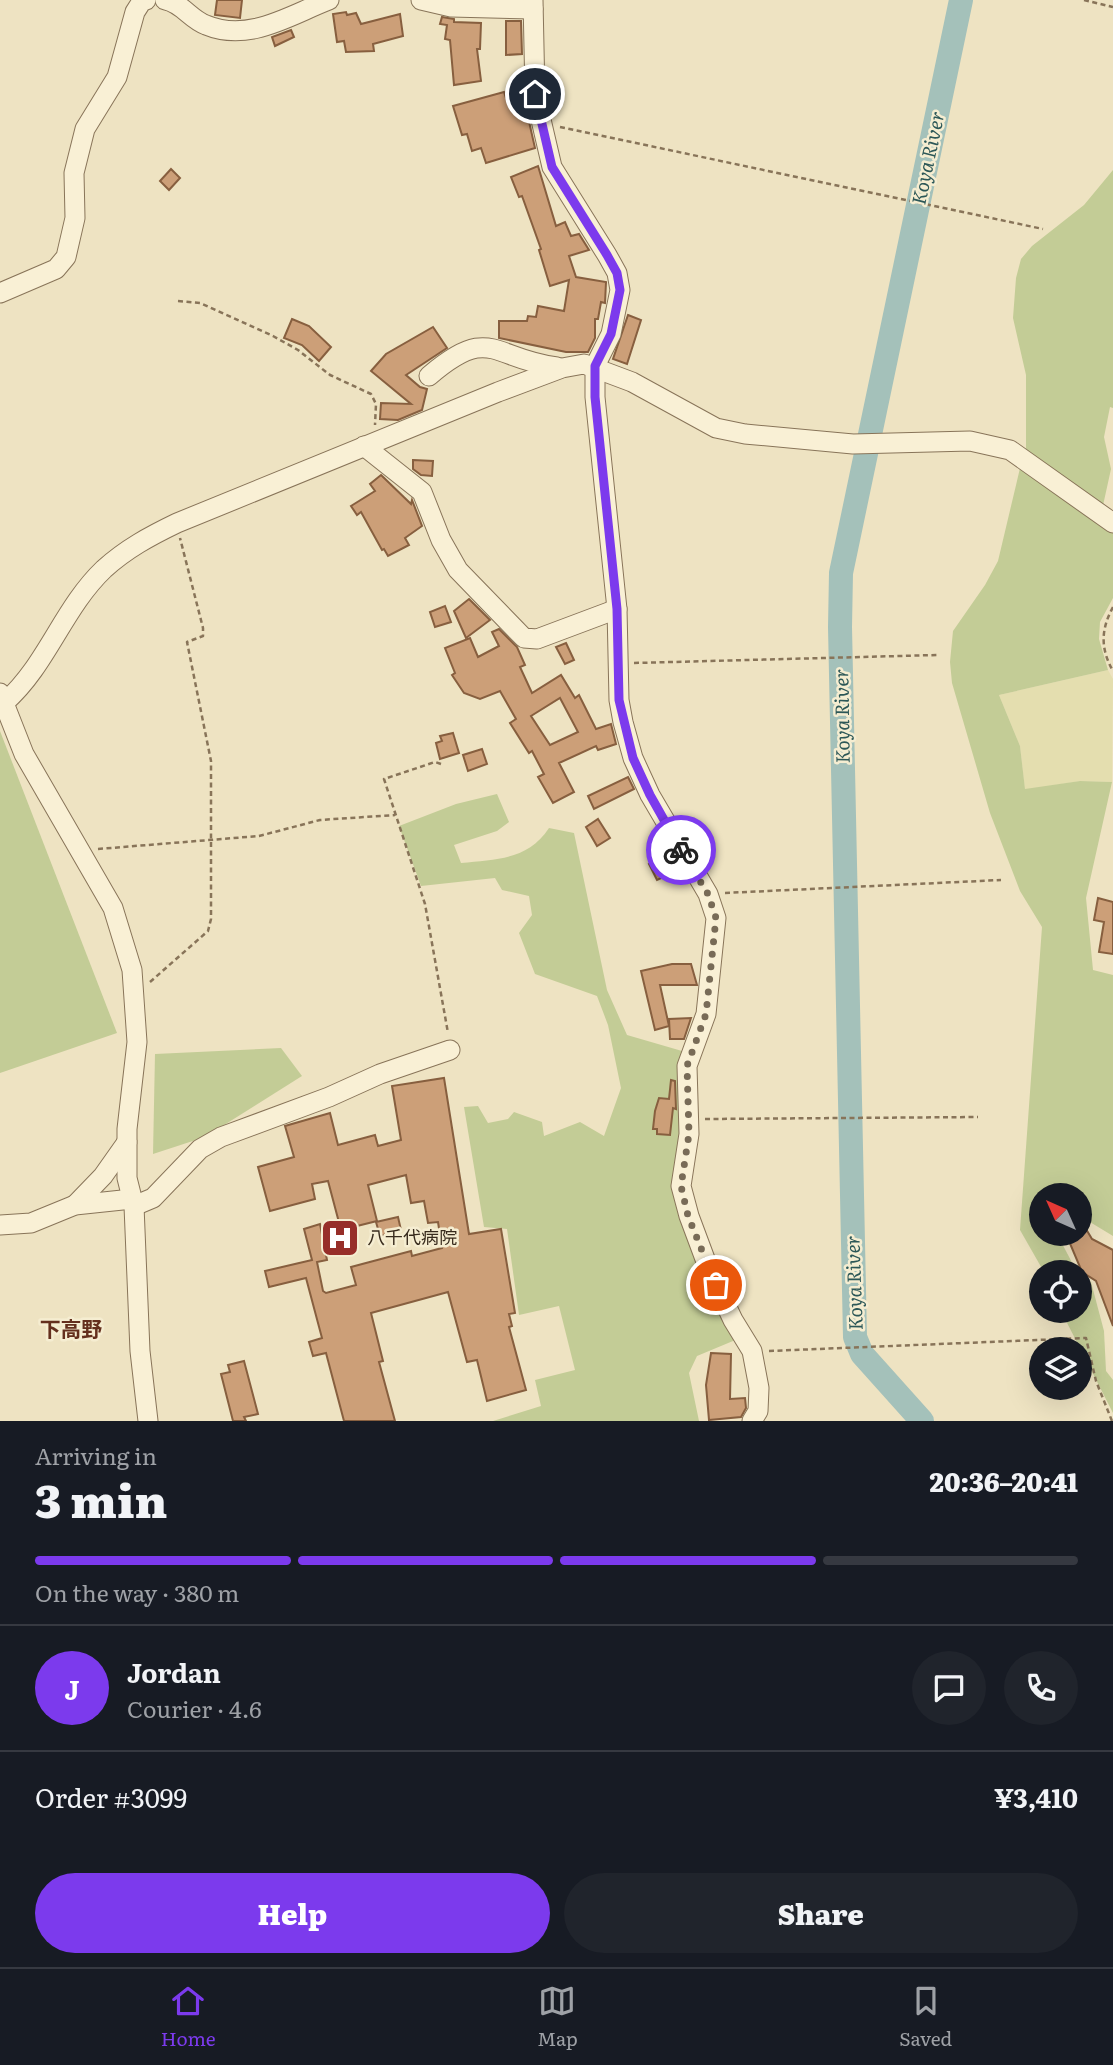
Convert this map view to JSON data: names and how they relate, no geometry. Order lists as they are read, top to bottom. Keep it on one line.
{"districts":["下高野"],"water":["Koya River"],"places":{"hospital":["八千代病院"]},"north":"top left","page":{"heading":["3 min","Arriving in","20:36–20:41"],"panel":["Jordan","Courier · 4.6","Order #3099","¥3,410"],"bar":"On the way · 380 m","round":"J","buttons":["Help","Share"],"tabs":["Home","Map","Saved"]}}
